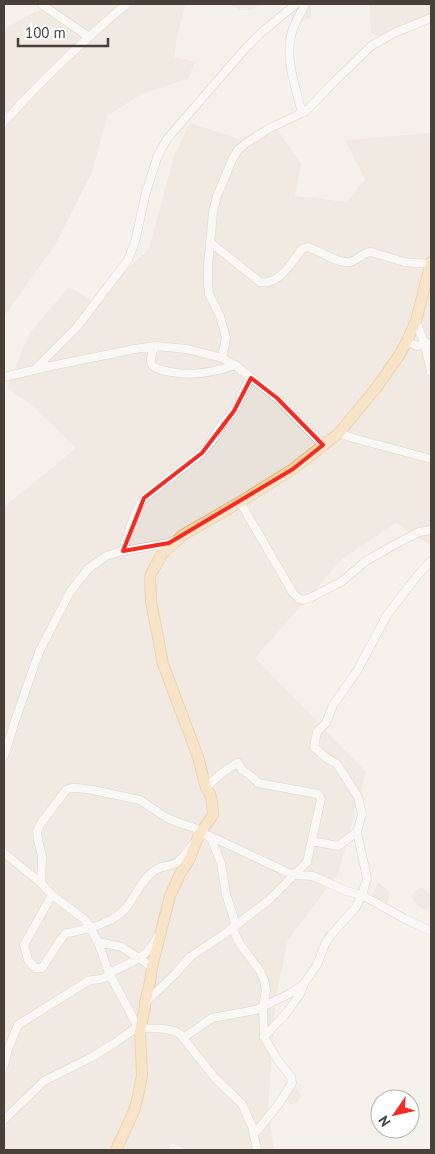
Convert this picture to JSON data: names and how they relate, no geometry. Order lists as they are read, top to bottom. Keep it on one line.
{"scale_bar":"100 m","north":"bottom left"}
